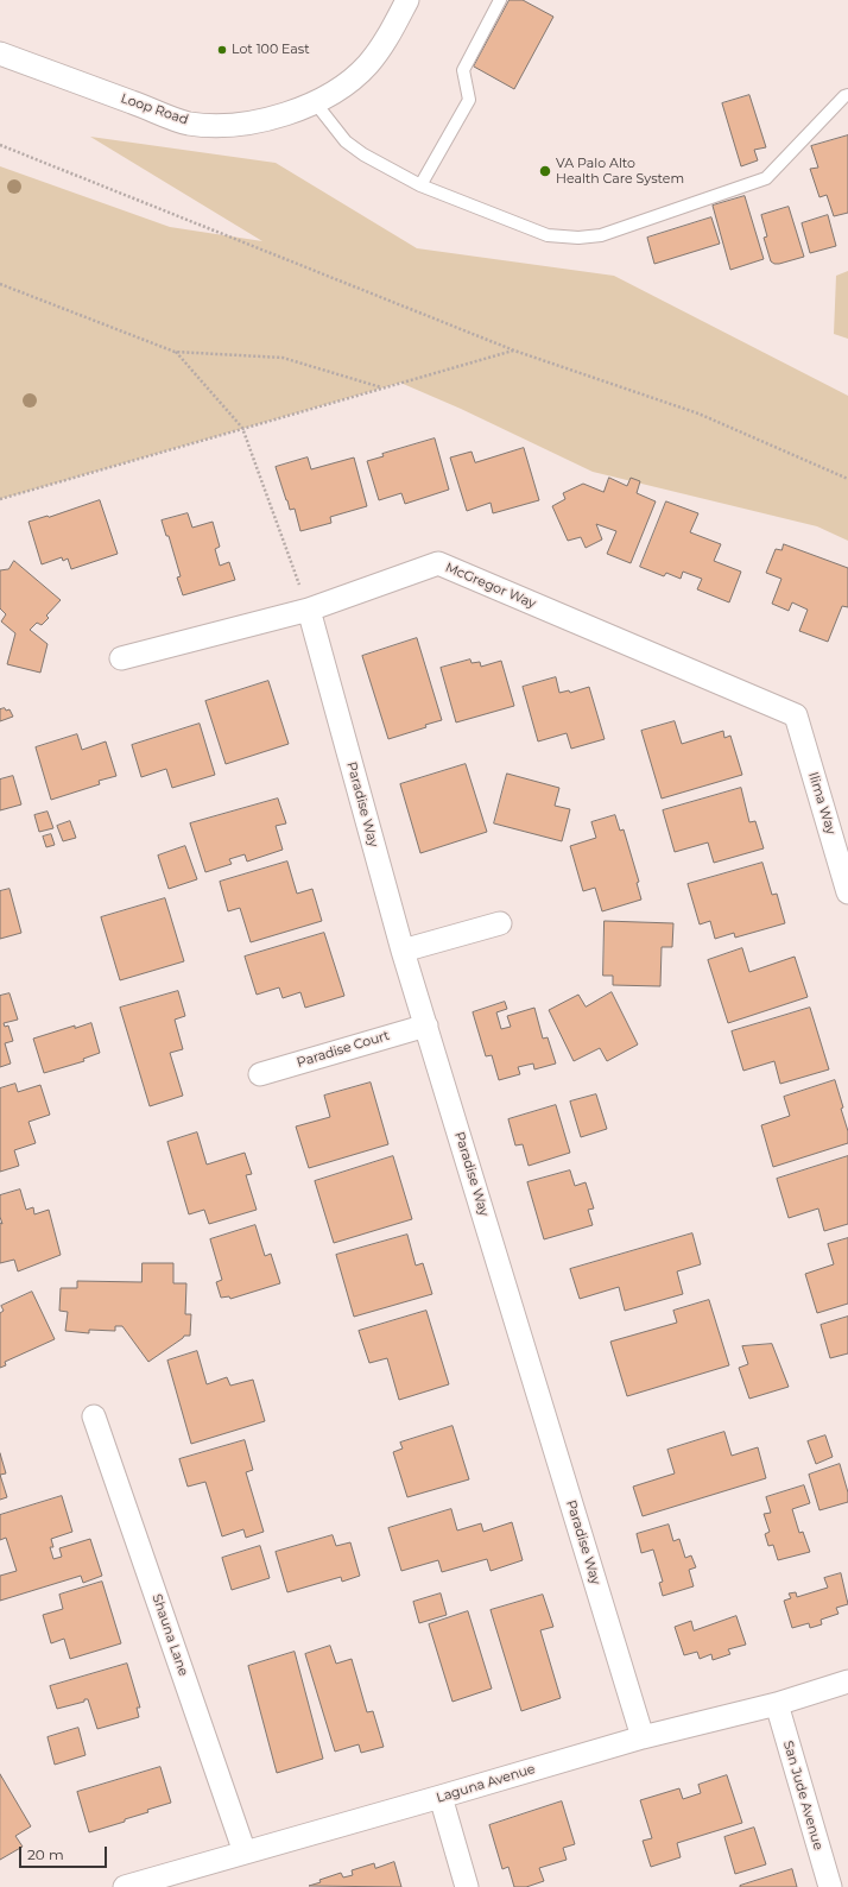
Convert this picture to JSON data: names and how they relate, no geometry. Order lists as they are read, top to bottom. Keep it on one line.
{"streets":{"street":["Loop Road","McGregor Way","Ilima Way","Paradise Way","Paradise Court","Shauna Lane","Laguna Avenue","San Jude Avenue"]},"crossings":[["McGregor Way","Ilima Way"],["McGregor Way","Paradise Way"],["Paradise Way","Paradise Court"],["Paradise Way","Laguna Avenue"],["Shauna Lane","Laguna Avenue"],["Laguna Avenue","San Jude Avenue"]],"places":["Lot 100 East","VA Palo Alto Health Care System"],"scale_bar":"20 m"}
